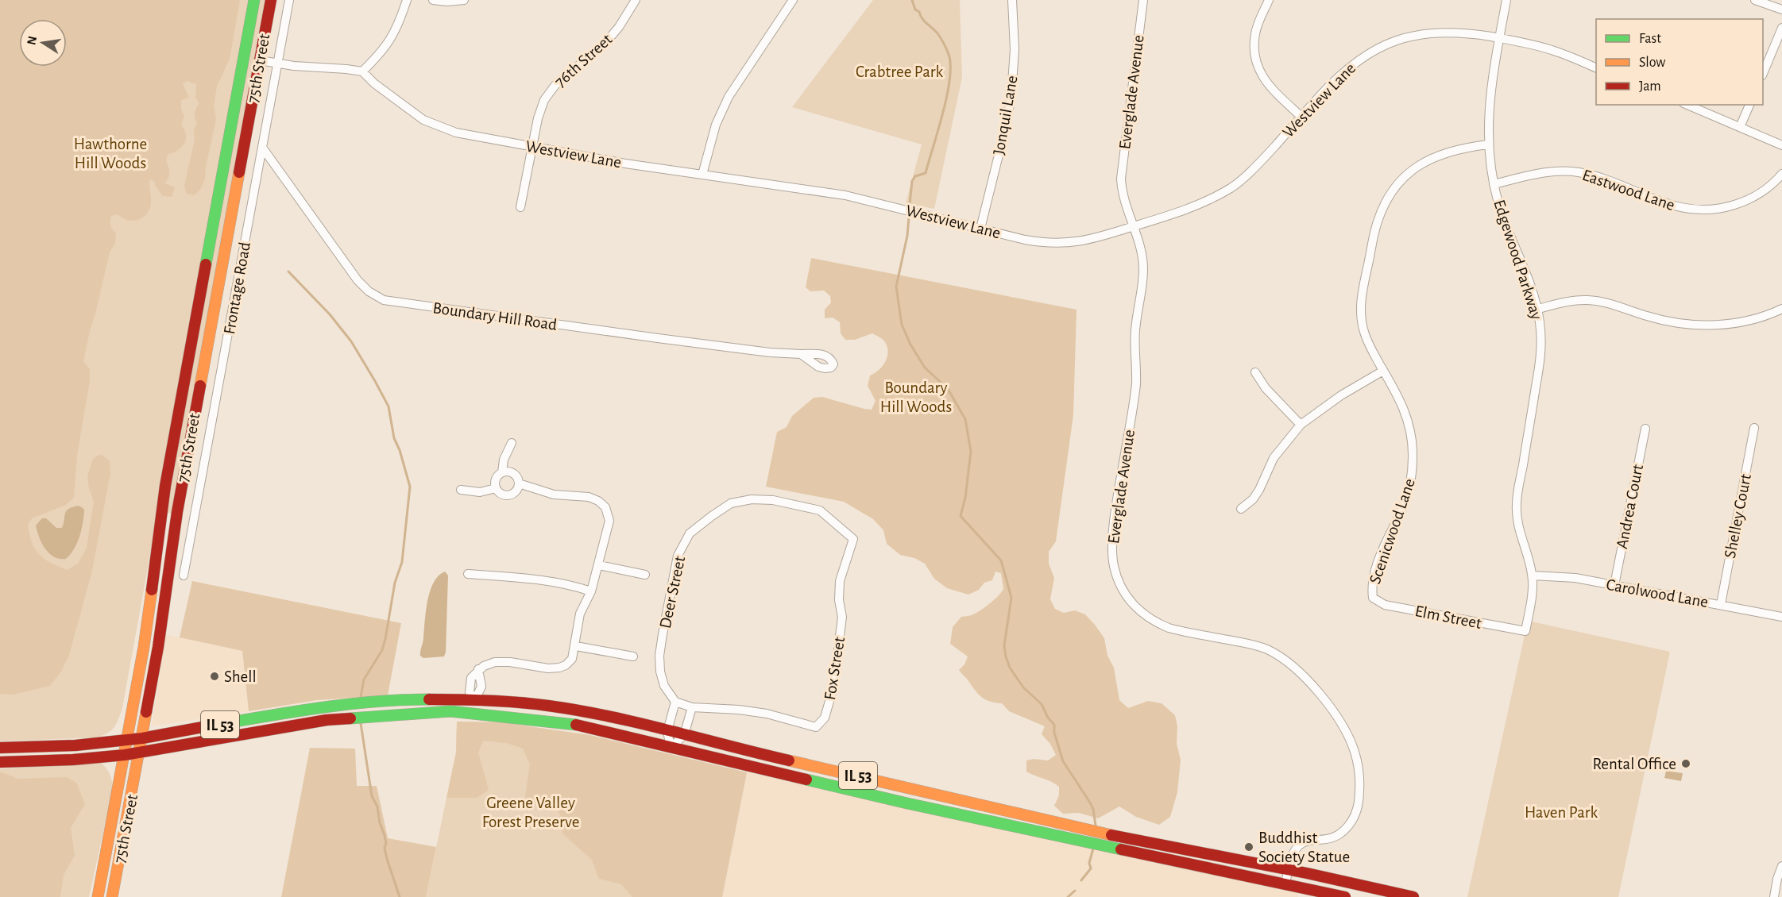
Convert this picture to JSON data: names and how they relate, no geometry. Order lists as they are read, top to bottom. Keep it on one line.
{"streets":{"main road":["75th Street","IL 53"],"street":["76th Street","Everglade Avenue","Westview Lane","Jonquil Lane","Eastwood Lane","Edgewood Parkway","Frontage Road","Boundary Hill Road","Andrea Court","Shelley Court","Scenicwood Lane","Deer Street","Carolwood Lane","Elm Street","Fox Street"]},"crossings":[["76th Street","Westview Lane"],["75th Street","IL 53"],["Everglade Avenue","Westview Lane"],["Everglade Avenue","IL 53"],["Westview Lane","Jonquil Lane"],["Westview Lane","Edgewood Parkway"],["Eastwood Lane","Edgewood Parkway"],["Edgewood Parkway","Scenicwood Lane"],["Edgewood Parkway","Carolwood Lane"],["Edgewood Parkway","Elm Street"],["Frontage Road","Boundary Hill Road"],["Andrea Court","Carolwood Lane"],["Shelley Court","Carolwood Lane"],["Scenicwood Lane","Elm Street"],["Deer Street","Fox Street"]],"parks":["Crabtree Park","Hawthorne Hill Woods","Boundary Hill Woods","Greene Valley Forest Preserve","Haven Park"],"places":["Shell","Rental Office","Buddhist Society Statue"],"legend":["Fast","Slow","Jam"],"north":"left"}
